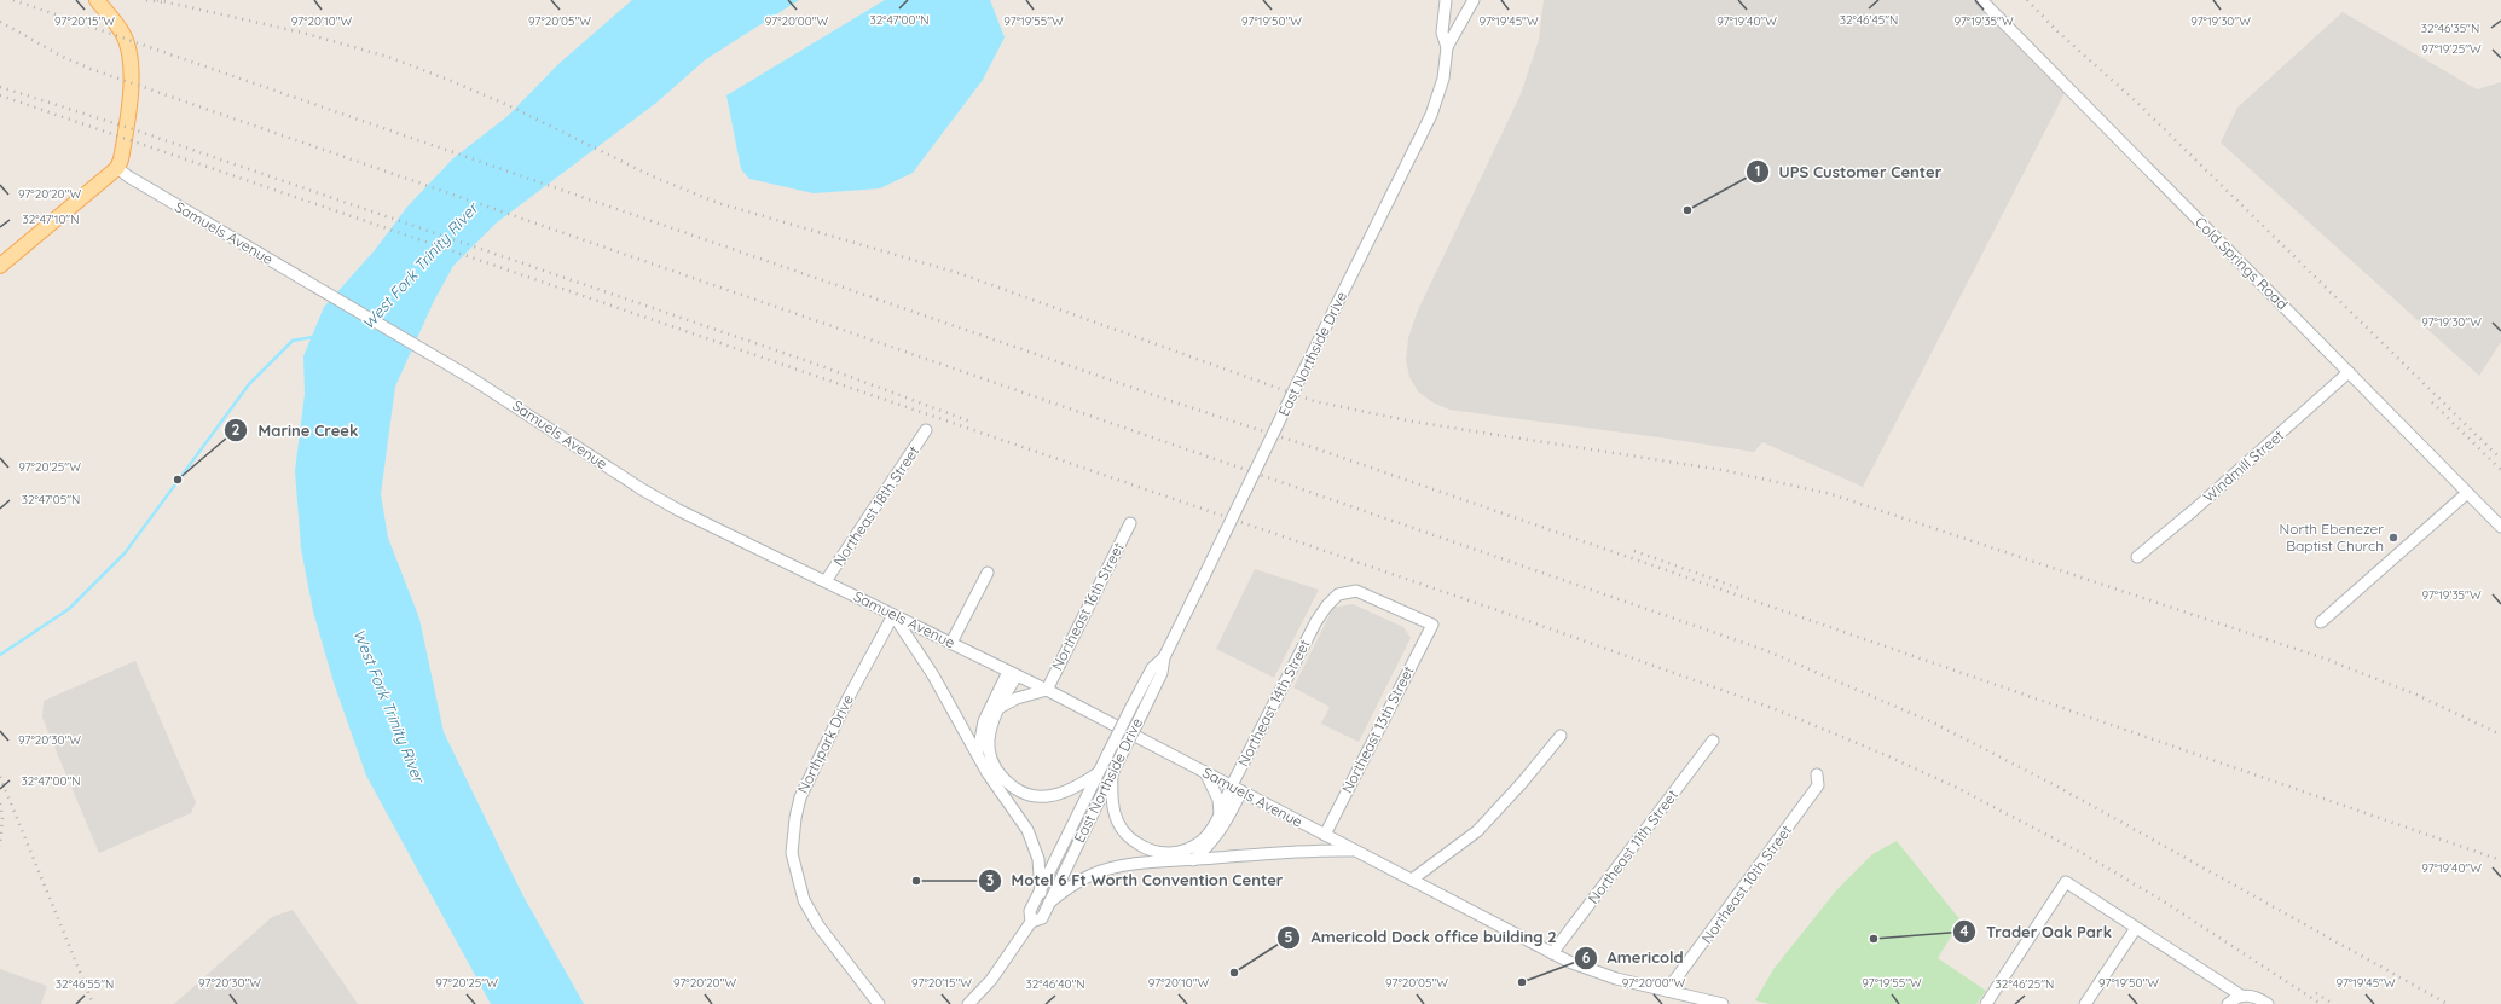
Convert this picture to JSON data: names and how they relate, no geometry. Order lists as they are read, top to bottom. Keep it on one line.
{"streets":{"street":["Samuels Avenue","Cold Springs Road","East Northside Drive","Windmill Street","Northeast 18th Street","Northeast 16th Street","Northeast 14th Street","Northeast 13th Street","Northpark Drive","Northeast 11th Street","Northeast 10th Street"]},"crossings":[["Samuels Avenue","Northeast 18th Street"],["Samuels Avenue","Northeast 16th Street"],["Samuels Avenue","Northeast 14th Street"],["Samuels Avenue","Northeast 13th Street"],["Samuels Avenue","Northpark Drive"],["Samuels Avenue","Northeast 11th Street"],["Samuels Avenue","Northeast 10th Street"],["Cold Springs Road","Windmill Street"],["East Northside Drive","Northeast 14th Street"],["Northeast 14th Street","Northeast 13th Street"]],"water":["West Fork Trinity River"],"places":["UPS Customer Center","Marine Creek","North Ebenezer Baptist Church","Motel 6 Ft Worth Convention Center","Trader Oak Park","Americold Dock office building 2","Americold"],"coordinates":["32°47'00\"N","32°46'45\"N","97°19'35\"W","97°20'15\"W","97°20'10\"W","97°20'05\"W","97°20'00\"W","97°19'55\"W","97°19'50\"W","97°19'45\"W","97°19'40\"W","97°19'30\"W","32°46'35\"N","97°19'25\"W","97°20'20\"W","32°47'10\"N","97°20'25\"W","32°47'05\"N","97°20'30\"W","32°46'55\"N","32°46'40\"N","32°46'25\"N"]}
